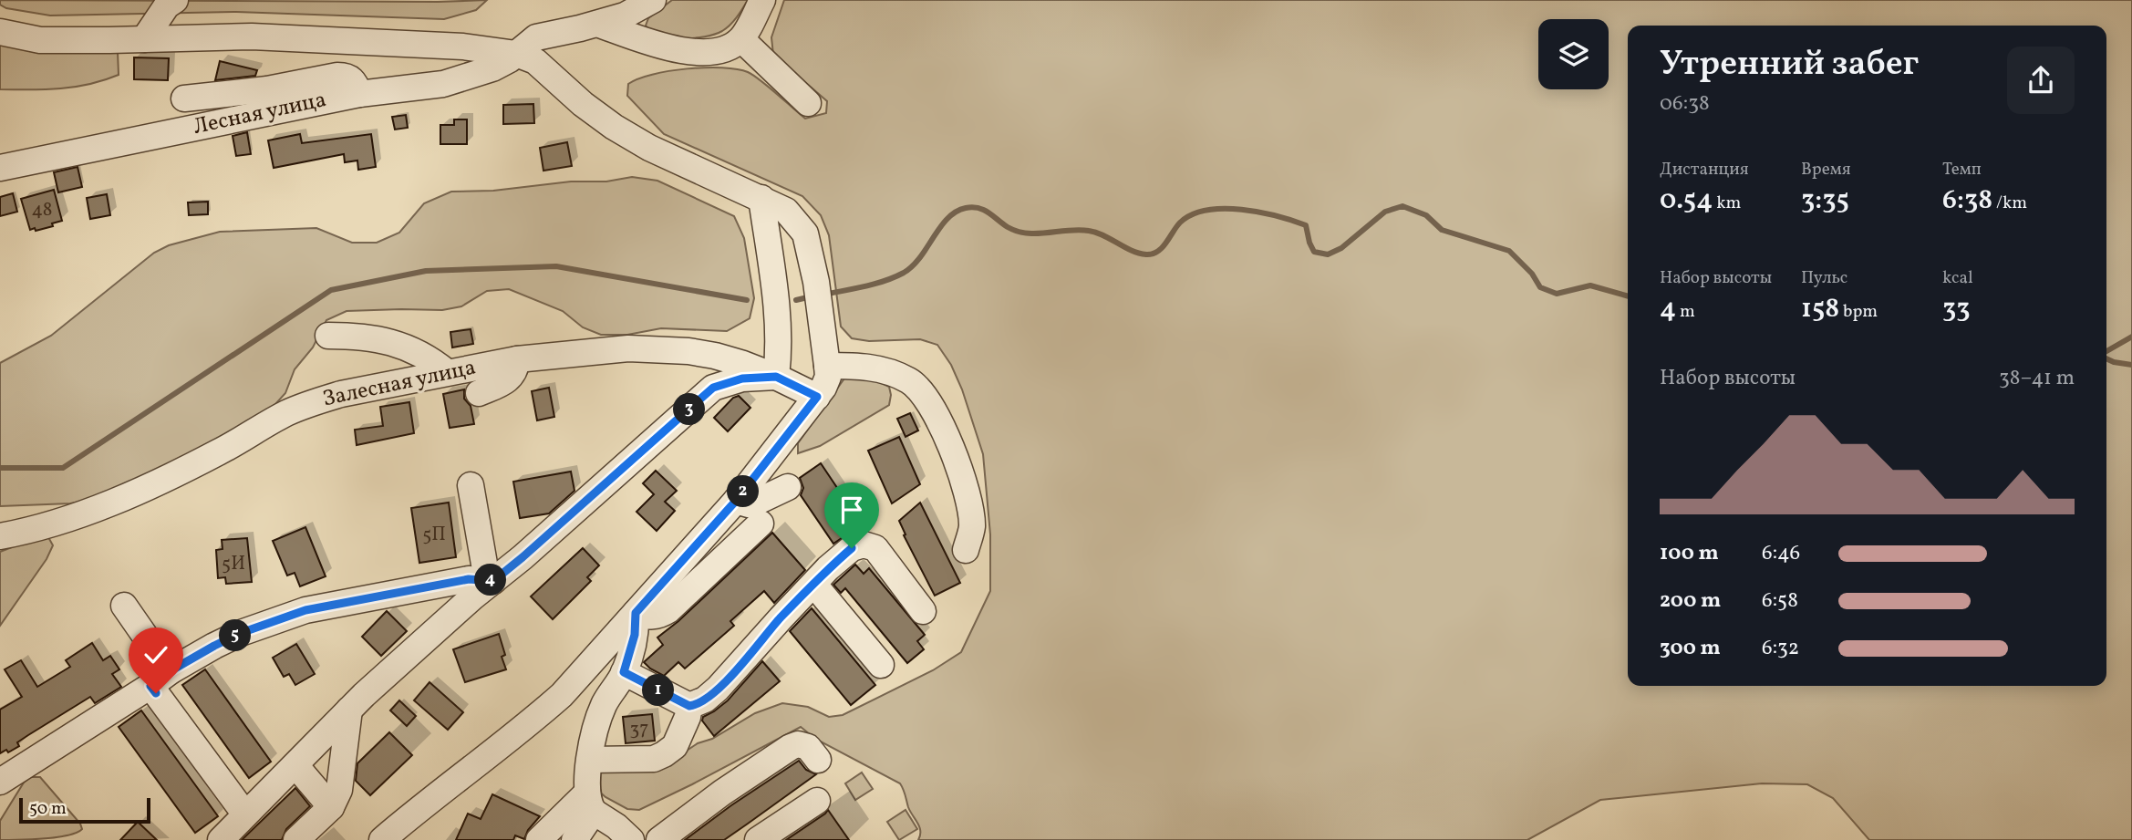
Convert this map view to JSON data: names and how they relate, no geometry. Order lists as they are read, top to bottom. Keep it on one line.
{"streets":{"street":["Лесная улица","Залесная улица"]},"house_numbers":["48","5П","5И","37"],"scale_bar":"50 m","page":{"heading":["Утренний забег","06:38"],"stats":[["Дистанция","0.54 km"],["Время","3:35"],["Темп","6:38 /km"],["Набор высоты","4 m"],["Пульс","158 bpm"],["kcal","33"]],"chart":["Набор высоты","38–41 m"],"pins":["3","2","4","5","1"],"list":[{"name":"100 m","note":"6:46"},{"name":"200 m","note":"6:58"},{"name":"300 m","note":"6:32"}],"scale":"50 m"}}
